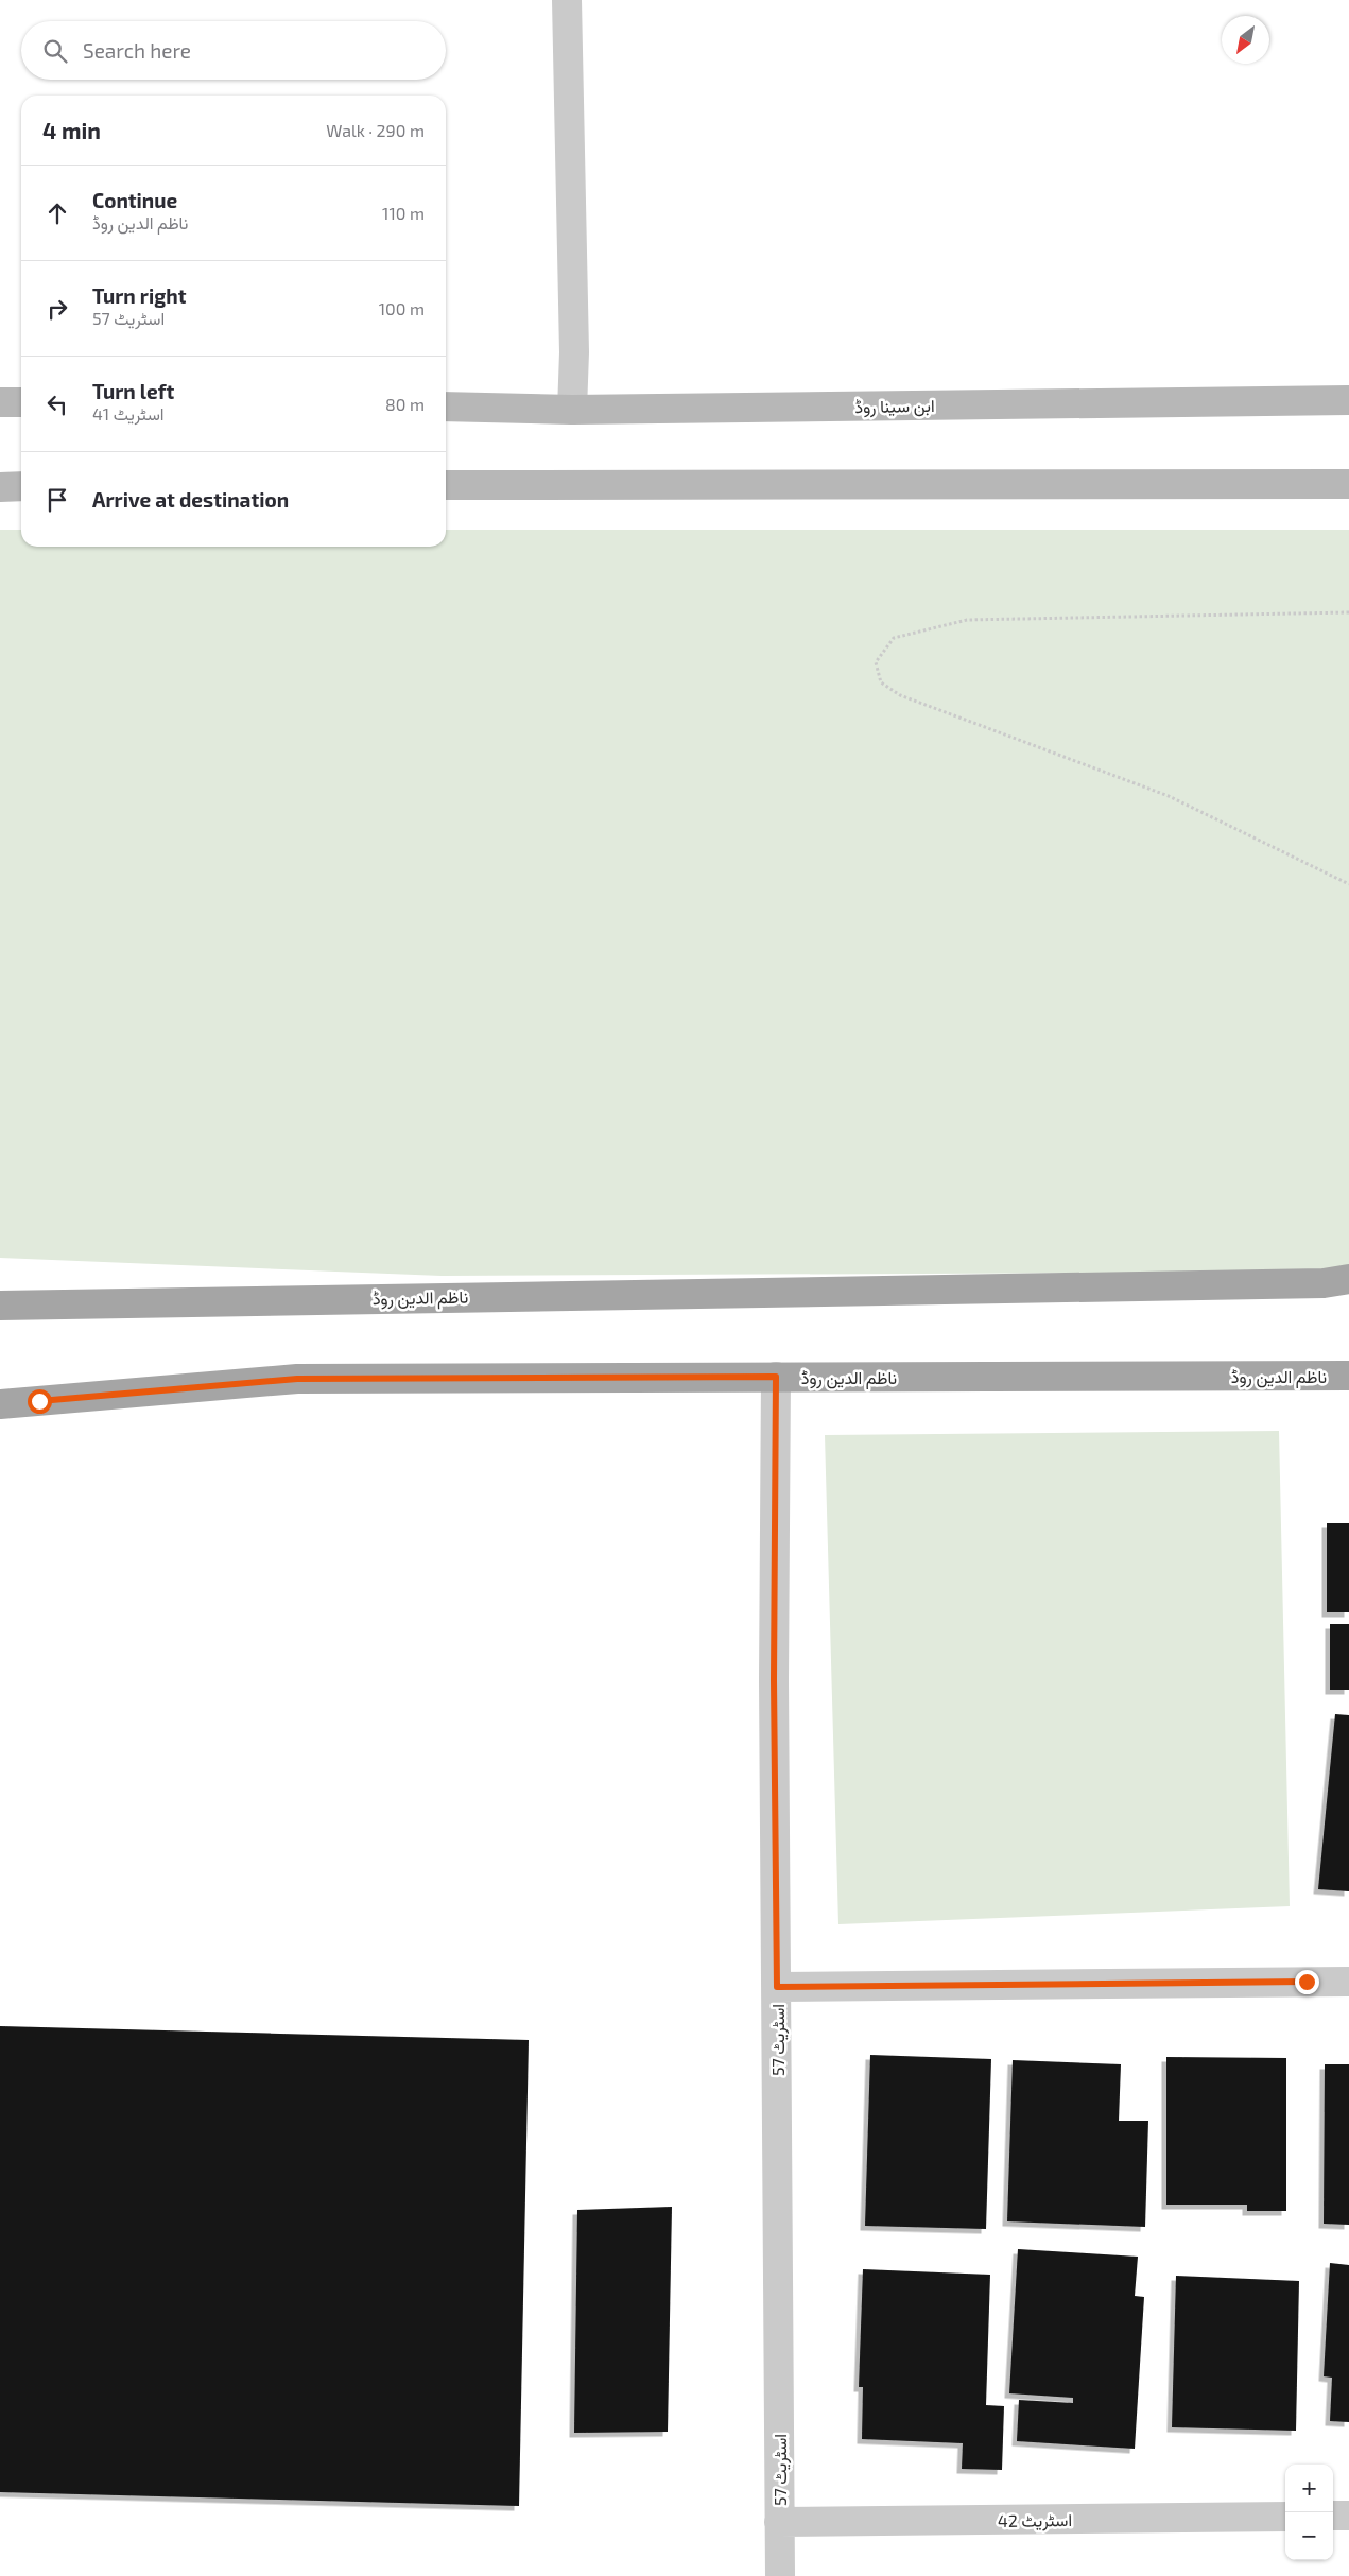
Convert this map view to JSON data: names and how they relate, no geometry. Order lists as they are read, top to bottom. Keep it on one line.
{"streets":{"main road":["ابن سینا روڈ","ناظم الدین روڈ"],"street":["اسٹریٹ 57","اسٹریٹ 42"]},"crossings":[["ناظم الدین روڈ","اسٹریٹ 57"],["اسٹریٹ 57","اسٹریٹ 42"]],"north":"bottom left","page":{"search":"Search here","heading":["4 min","Walk · 290 m"],"list":[["Continue","ناظم الدین روڈ","110 m"],["Turn right","اسٹریٹ 57","100 m"],["Turn left","اسٹریٹ 41","80 m"],"Arrive at destination"],"map_buttons":["+","−"]}}
